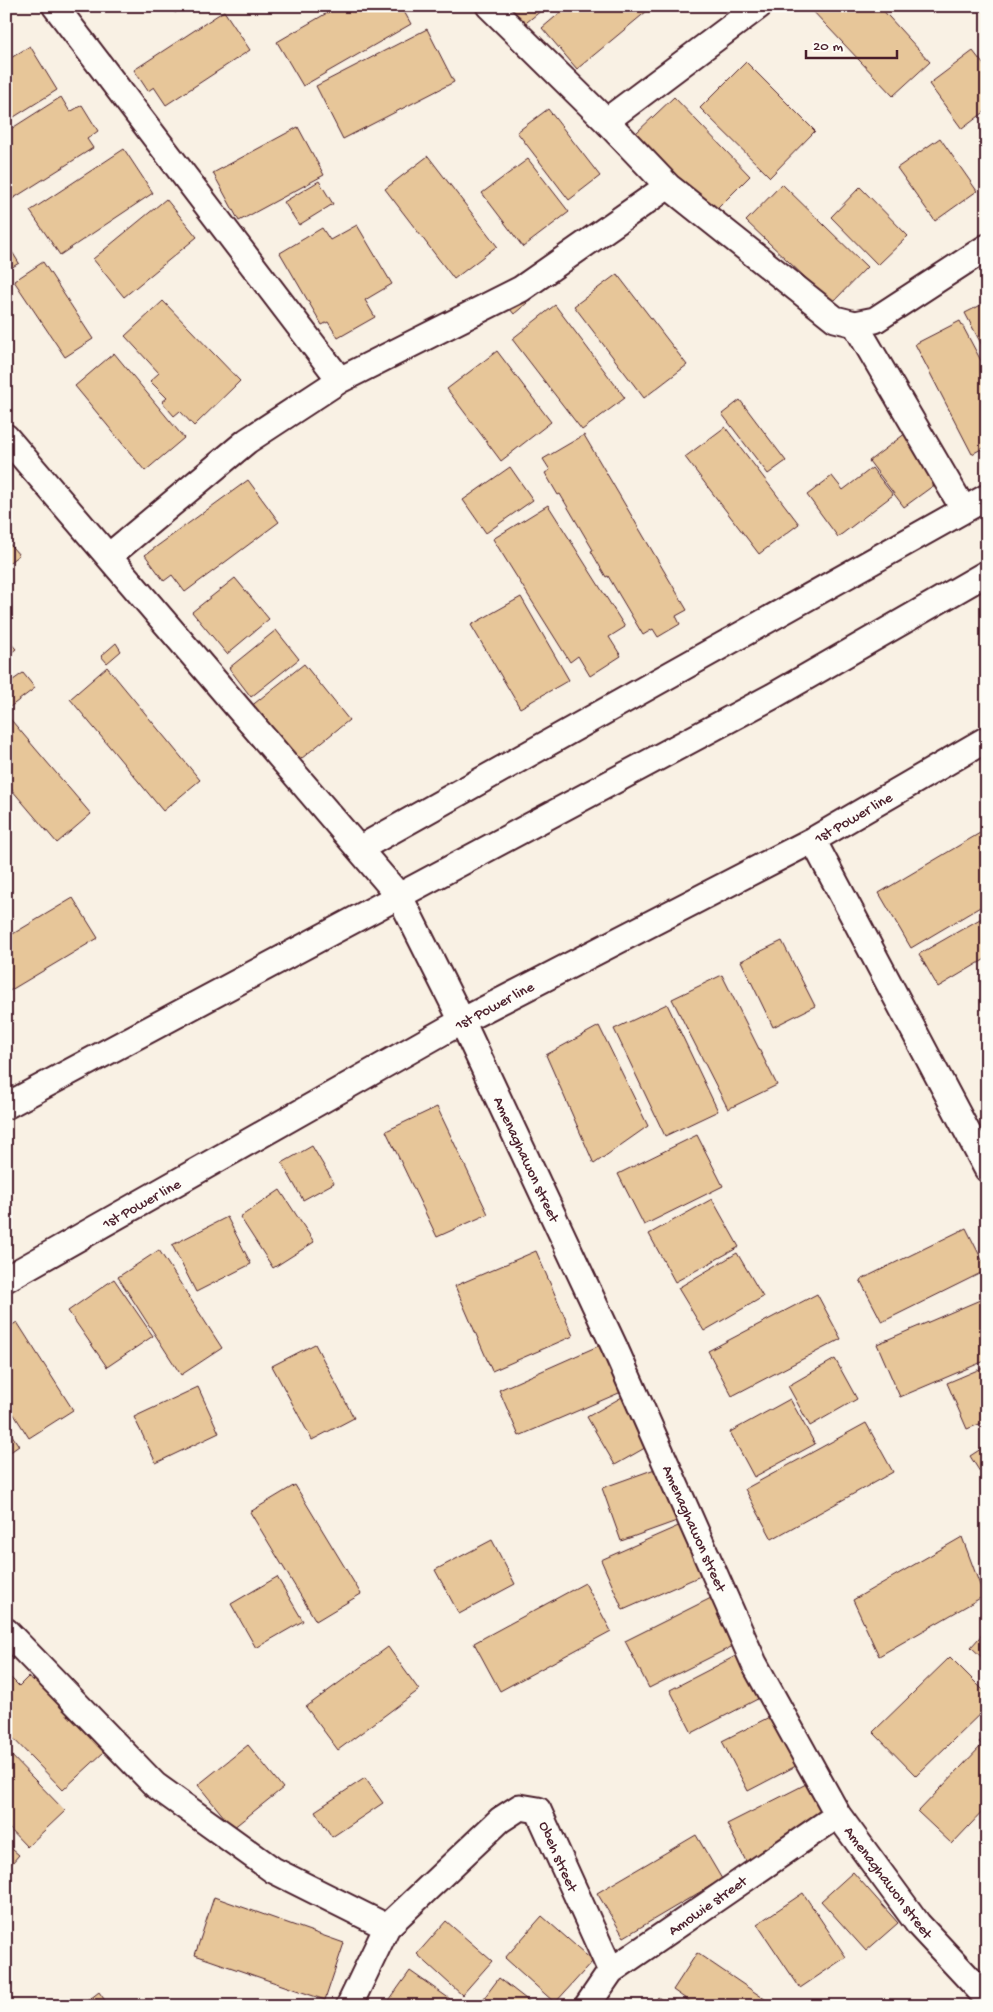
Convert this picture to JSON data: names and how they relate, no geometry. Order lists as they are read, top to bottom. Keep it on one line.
{"streets":{"street":["1st Power line","Amenaghawon street","Obeh street","Amowie street"]},"crossings":[["1st Power line","Amenaghawon street"],["Amenaghawon street","Amowie street"],["Obeh street","Amowie street"]],"scale_bar":"20 m"}
